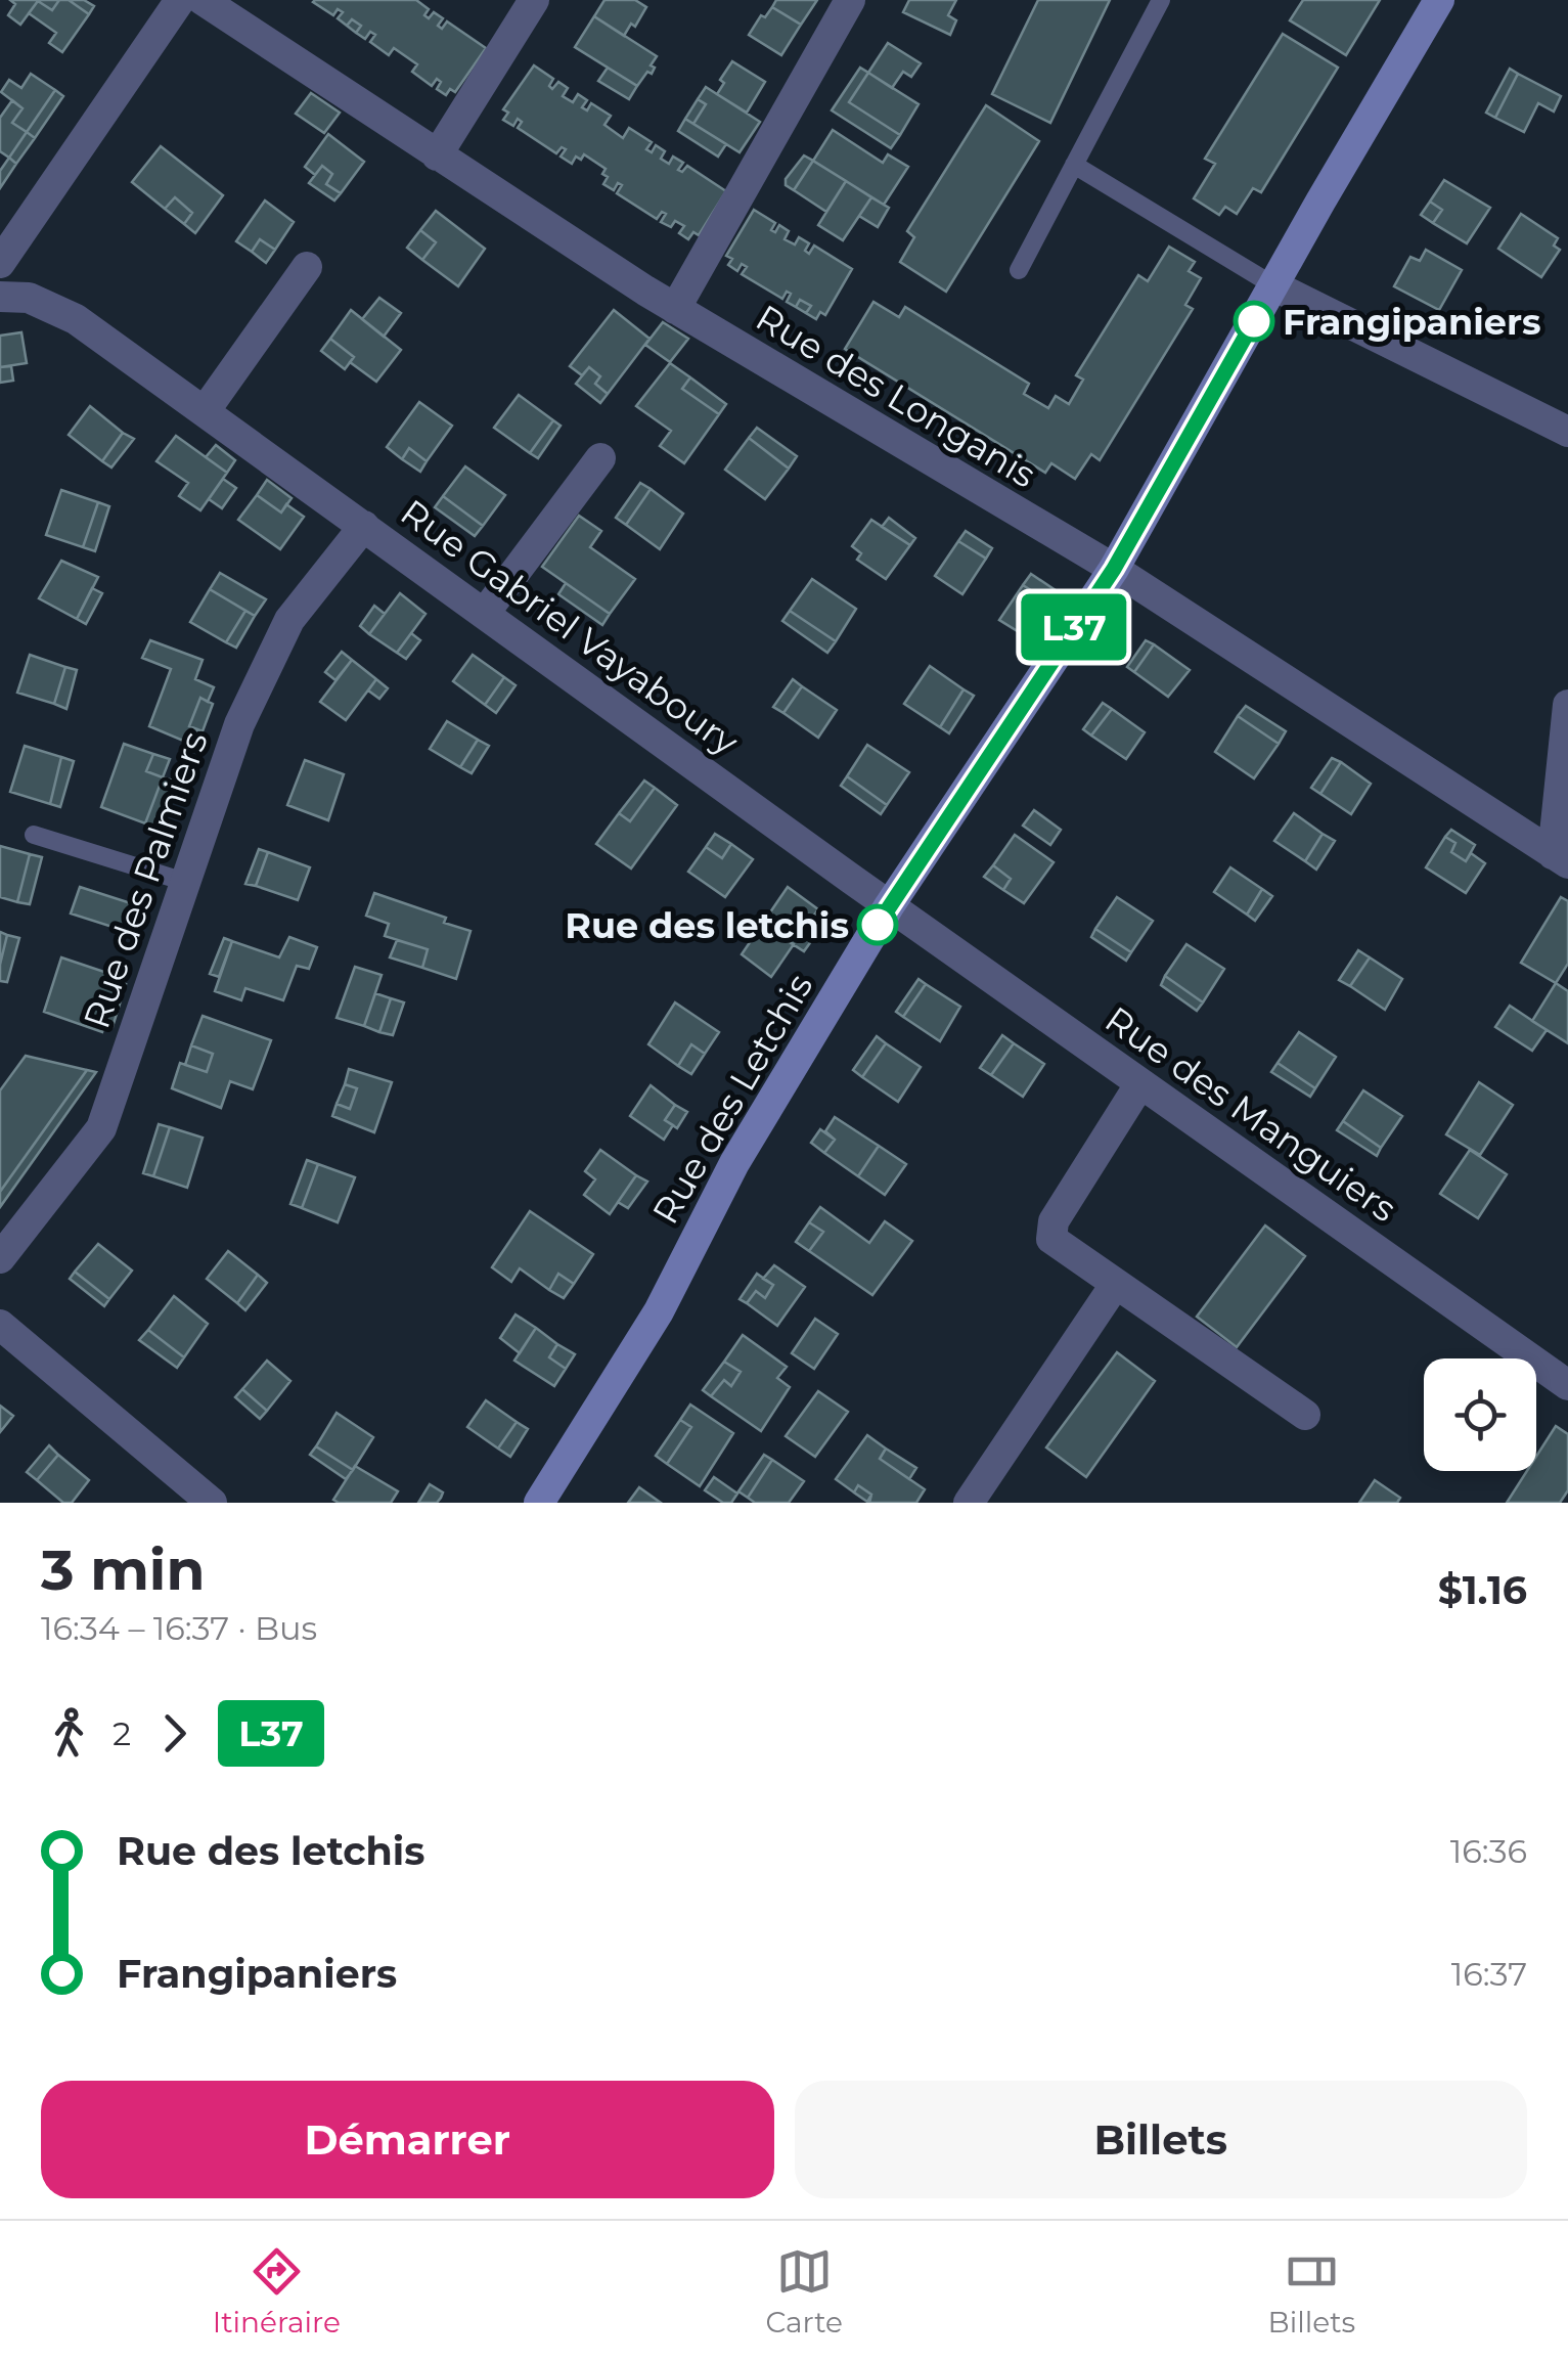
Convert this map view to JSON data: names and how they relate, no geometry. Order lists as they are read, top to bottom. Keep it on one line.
{"streets":{"street":["Rue des Longanis","Rue Gabriel Vayaboury","Rue des Palmiers","Rue des Letchis","Rue des Manguiers"]},"crossings":[["Rue des Longanis","Rue des Letchis"],["Rue Gabriel Vayaboury","Rue des Palmiers"],["Rue Gabriel Vayaboury","Rue des Letchis"],["Rue Gabriel Vayaboury","Rue des Manguiers"],["Rue des Letchis","Rue des Manguiers"]],"places":["Frangipaniers","Rue des letchis"],"lines":["bus line L37"],"page":{"on_map":"L37","heading":["3 min","16:34 – 16:37 · Bus","$1.16"],"legs":["2","L37"],"list":[{"name":"Rue des letchis","value":"16:36"},{"name":"Frangipaniers","value":"16:37"}],"buttons":["Démarrer","Billets"],"tabs":["Itinéraire","Carte","Billets"]}}
